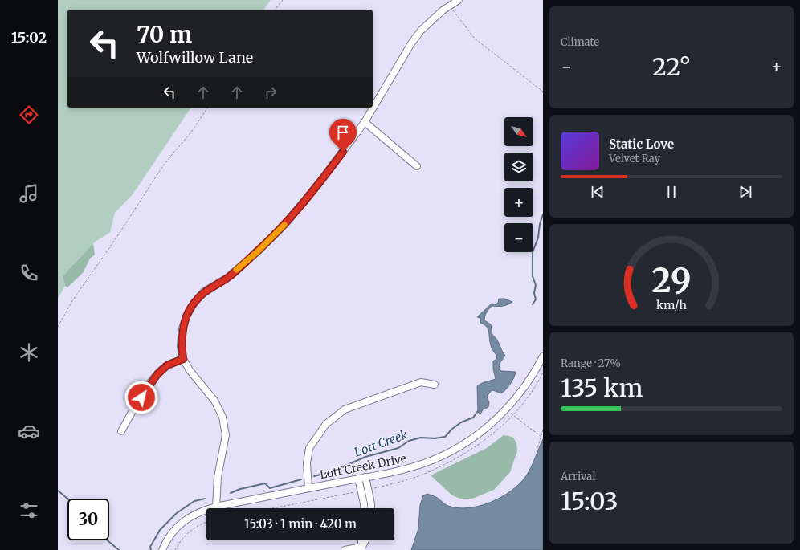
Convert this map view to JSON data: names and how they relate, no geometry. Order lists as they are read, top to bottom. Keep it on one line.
{"streets":{"street":["Lott Creek Drive"]},"water":["Lott Creek"],"north":"bottom right","page":{"tabs":"15:02","tile":["Climate",["Range · 27%","135 km"],["Arrival","15:03"]],"turn":["70 m","Wolfwillow Lane"],"heat":["−","22°","+"],"map_buttons":["+","−"],"song":["Static Love","Velvet Ray"],"limit":"30","trip":"15:03 · 1 min · 420 m","gauge":["29","km/h"]}}
